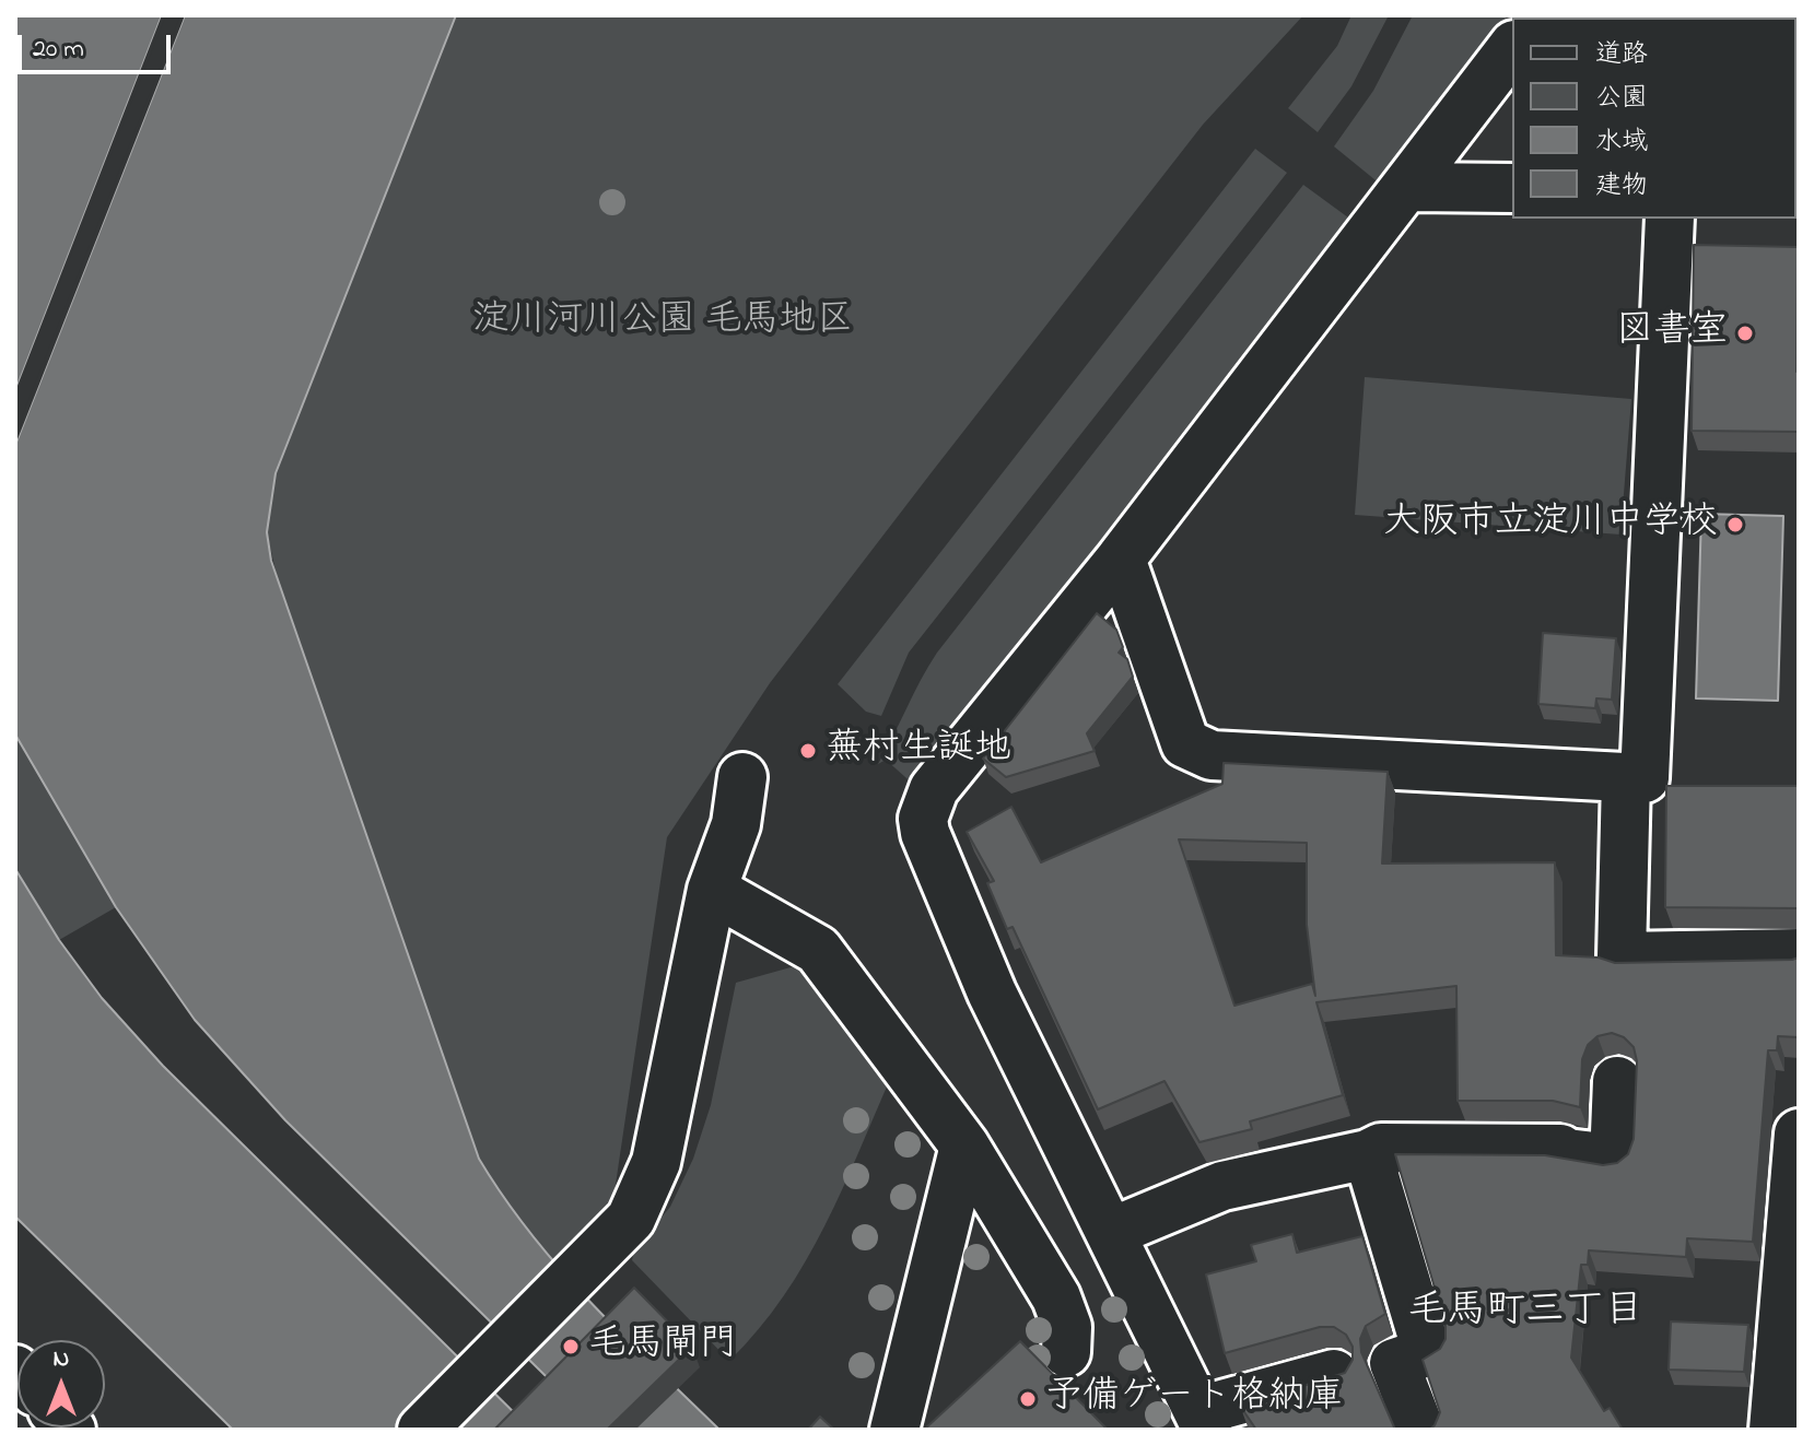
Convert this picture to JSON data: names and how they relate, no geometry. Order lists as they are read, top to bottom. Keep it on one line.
{"districts":["毛馬町三丁目"],"parks":["淀川河川公園 毛馬地区"],"places":["図書室","大阪市立淀川中学校","蕪村生誕地","毛馬閘門","予備ゲート格納庫"],"legend":["道路","公園","水域","建物"],"scale_bar":"20 m","north":"top"}
